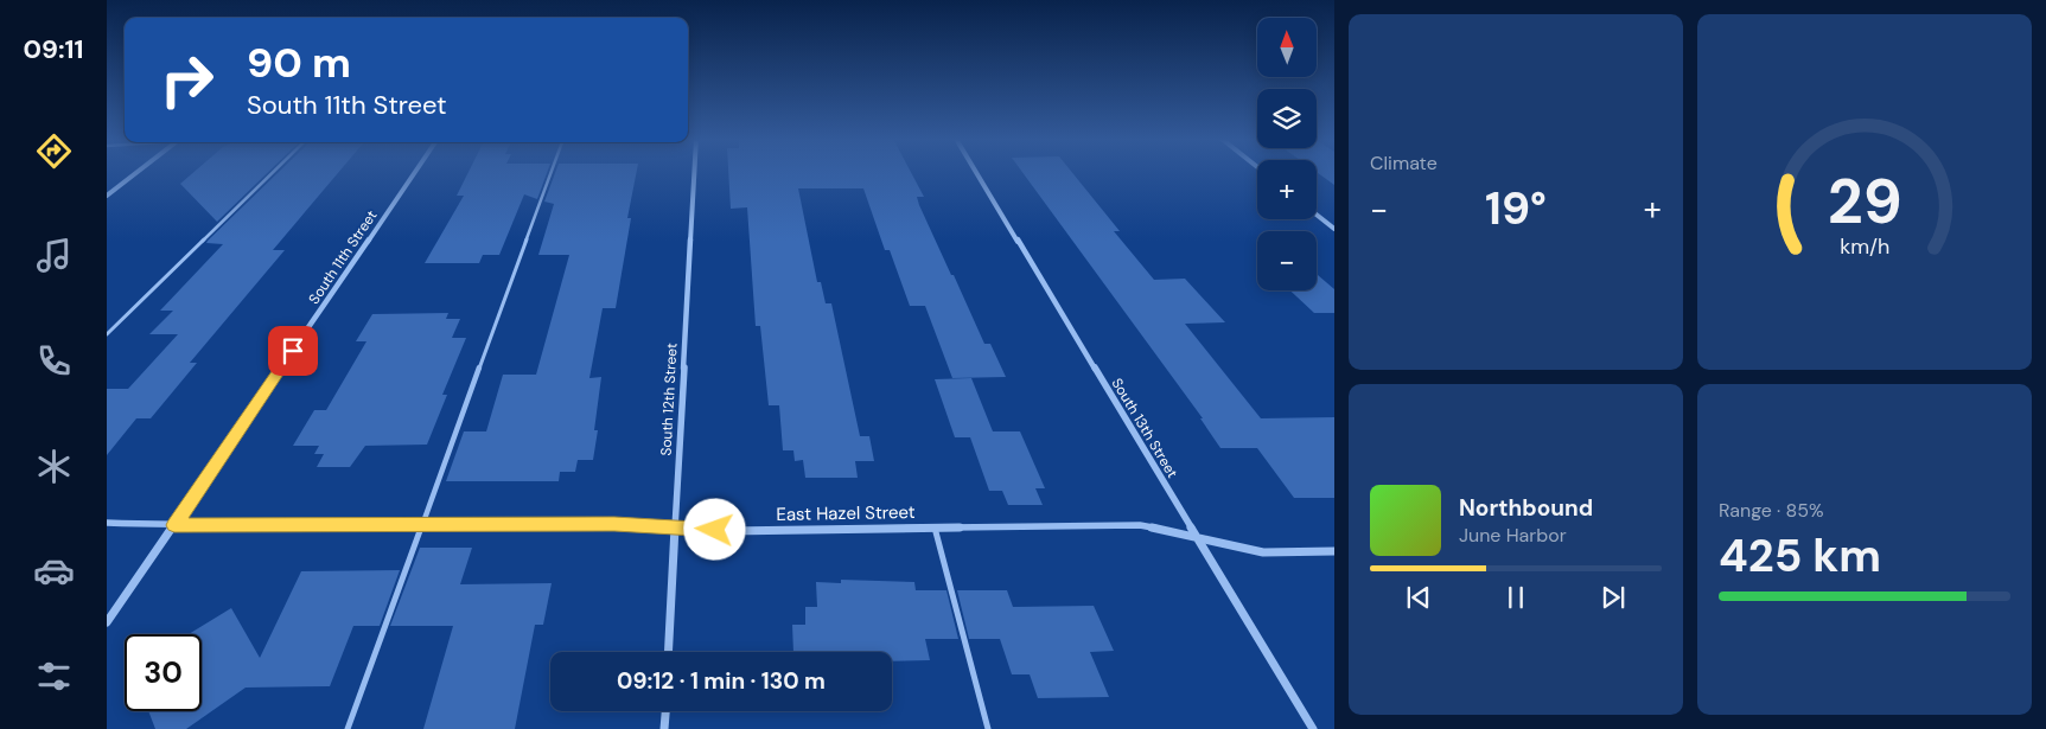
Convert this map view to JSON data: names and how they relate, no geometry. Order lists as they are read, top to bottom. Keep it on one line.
{"streets":{"street":["South 11th Street","South 12th Street","South 13th Street","East Hazel Street"]},"crossings":[["South 11th Street","East Hazel Street"],["South 12th Street","East Hazel Street"],["South 13th Street","East Hazel Street"]],"north":"top","page":{"tabs":"09:11","tile":["Climate",["Range · 85%","425 km"]],"map_buttons":["+","−"],"turn":["90 m","South 11th Street"],"heat":["−","19°","+"],"song":["Northbound","June Harbor"],"limit":"30","trip":"09:12 · 1 min · 130 m","gauge":["29","km/h"]}}
